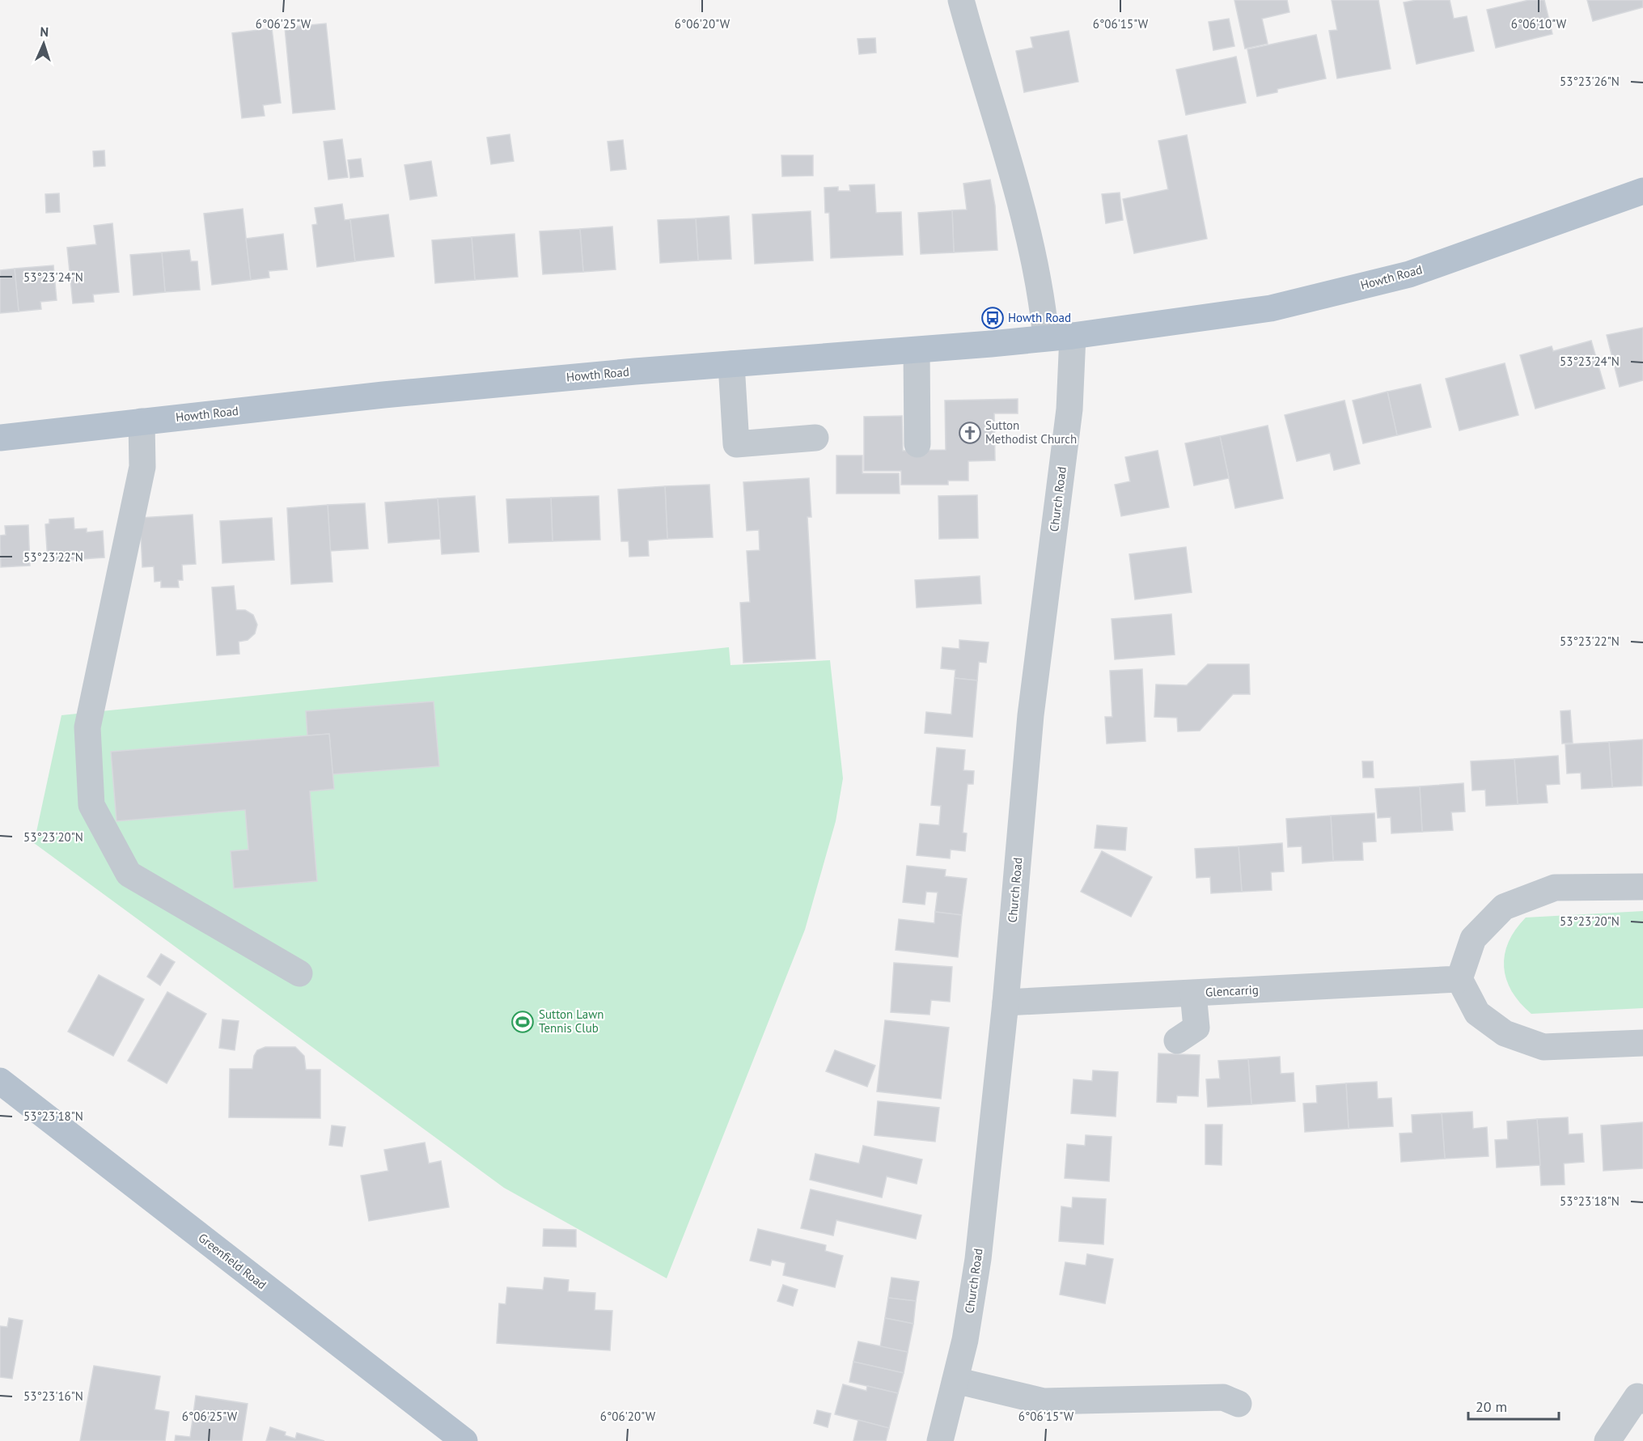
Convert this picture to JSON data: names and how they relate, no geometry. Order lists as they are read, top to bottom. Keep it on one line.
{"streets":{"main road":["Howth Road","Greenfield Road"],"street":["Church Road","Glencarrig"]},"crossings":[["Howth Road","Church Road"],["Church Road","Glencarrig"]],"places":{"bus stop":["Howth Road"],"church":["Sutton Methodist Church"],"sports":["Sutton Lawn Tennis Club"]},"scale_bar":"20 m","north":"top","coordinates":["6°06'25\"W","6°06'20\"W","6°06'15\"W","6°06'10\"W","53°23'26\"N","53°23'24\"N","53°23'22\"N","53°23'20\"N","53°23'18\"N","53°23'16\"N"]}
